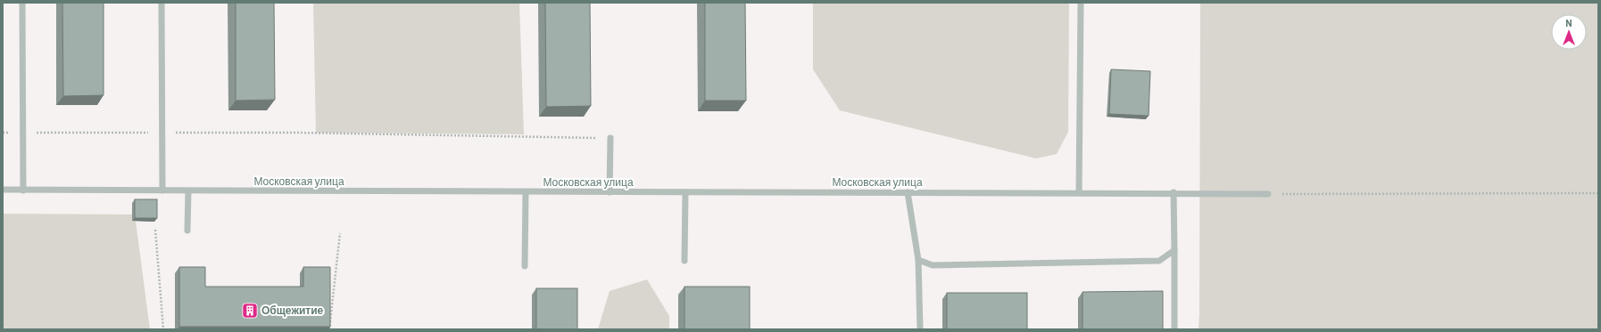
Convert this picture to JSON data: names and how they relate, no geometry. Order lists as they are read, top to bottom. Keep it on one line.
{"streets":{"street":["Московская улица"]},"places":{"building":["Общежитие"]},"north":"top"}
